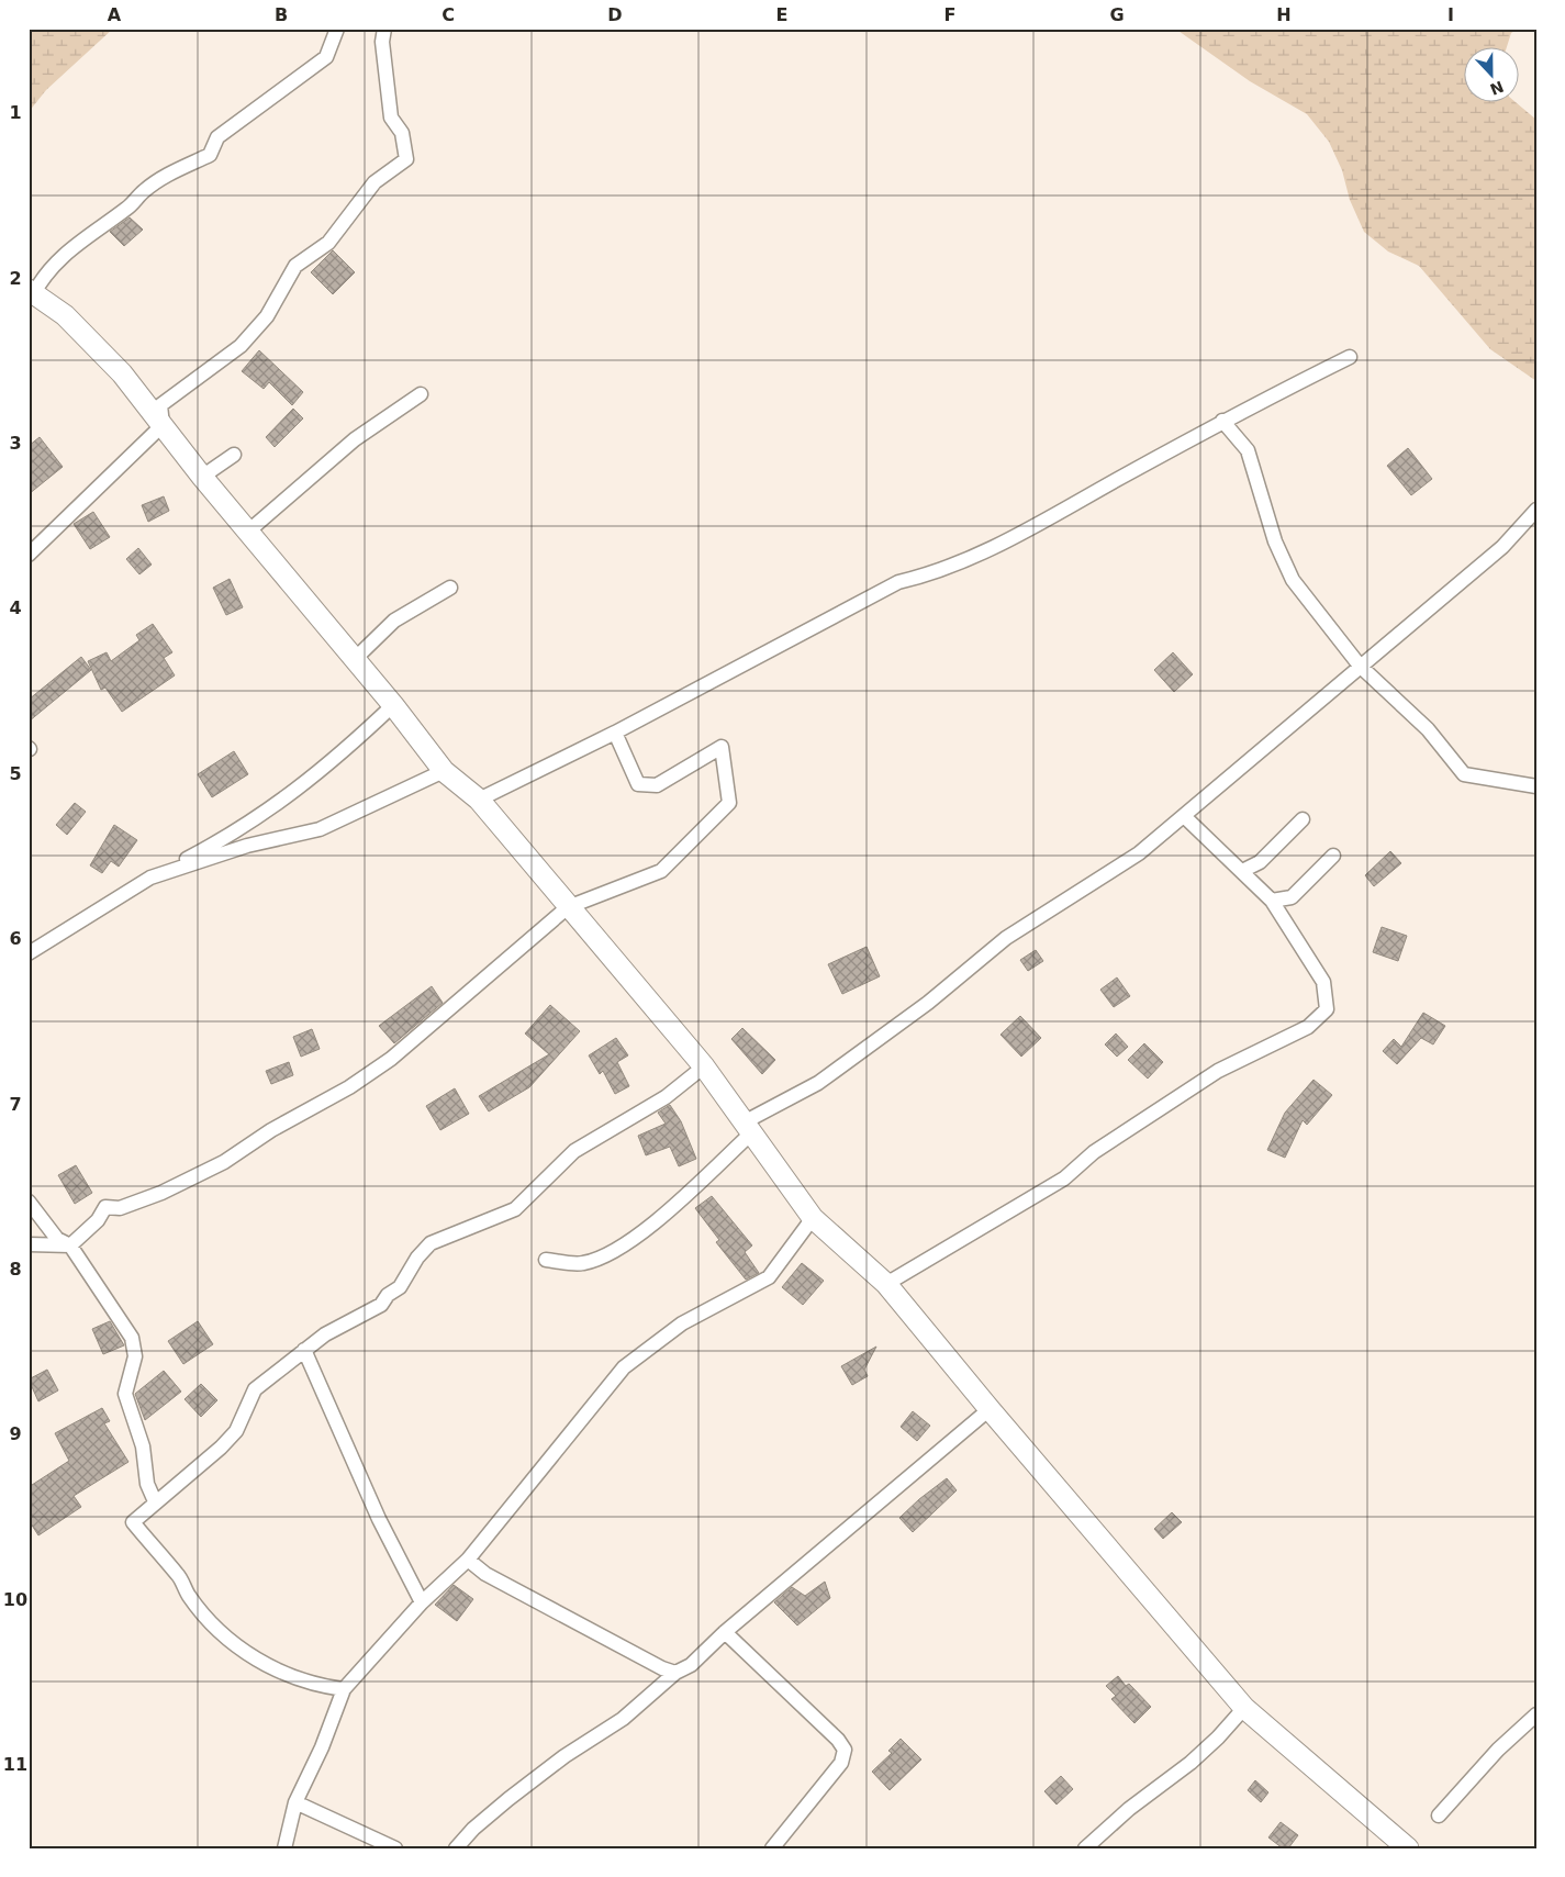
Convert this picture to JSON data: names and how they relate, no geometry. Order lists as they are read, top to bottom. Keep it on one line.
{"north":"bottom","grid":{"columns":["A","B","C","D","E","F","G","H","I"],"rows":["1","2","3","4","5","6","7","8","9","10","11"]}}
